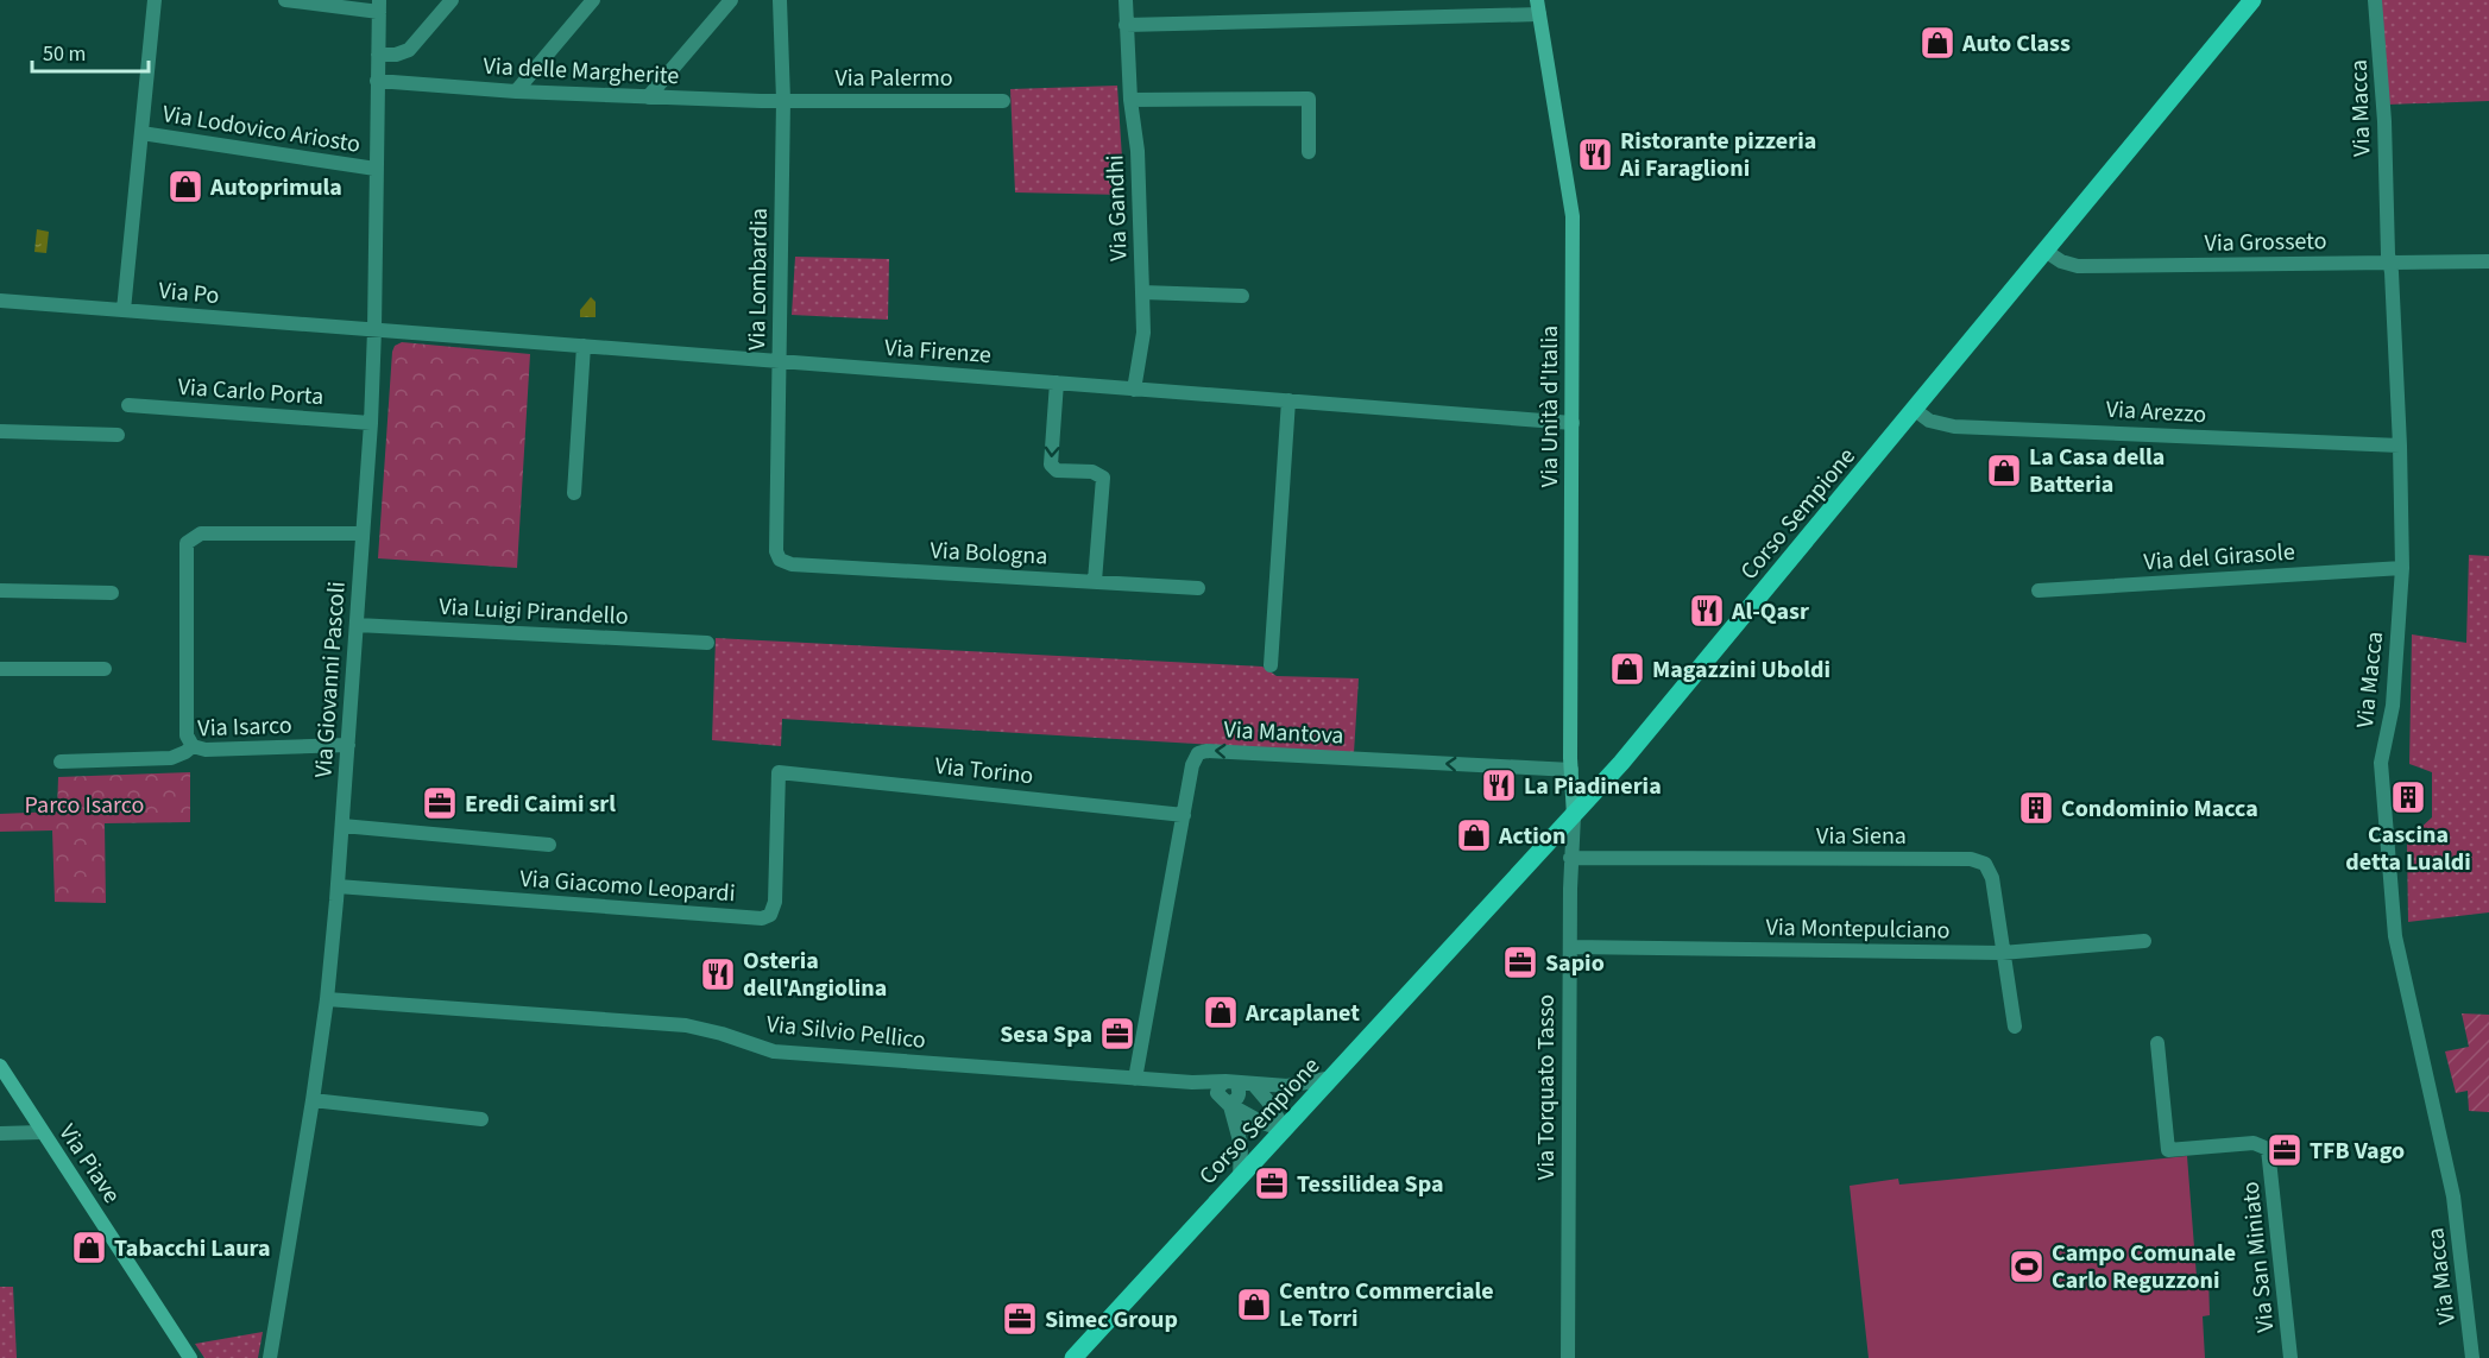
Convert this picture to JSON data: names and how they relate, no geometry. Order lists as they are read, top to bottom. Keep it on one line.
{"streets":{"main road":["Corso Sempione"],"street":["Via delle Margherite","Via Palermo","Via Macca","Via Lodovico Ariosto","Via Gandhi","Via Grosseto","Via Lombardia","Via Po","Via Firenze","Via Carlo Porta","Via Unità d'Italia","Via Arezzo","Via Bologna","Via del Girasole","Via Luigi Pirandello","Via Giovanni Pascoli","Via Isarco","Via Mantova","Via Torino","Via Siena","Via Giacomo Leopardi","Via Montepulciano","Via Silvio Pellico","Via Torquato Tasso","Via Piave","Via San Miniato"]},"crossings":[["Via delle Margherite","Via Palermo"],["Via delle Margherite","Via Lombardia"],["Via delle Margherite","Via Giovanni Pascoli"],["Via Palermo","Via Lombardia"],["Via Macca","Via Grosseto"],["Via Macca","Via Arezzo"],["Via Macca","Via del Girasole"],["Via Lodovico Ariosto","Via Giovanni Pascoli"],["Via Gandhi","Via Firenze"],["Via Grosseto","Corso Sempione"],["Via Lombardia","Via Firenze"],["Via Lombardia","Via Bologna"],["Via Po","Via Firenze"],["Via Po","Via Giovanni Pascoli"],["Via Firenze","Via Unità d'Italia"],["Via Firenze","Via Giovanni Pascoli"],["Via Carlo Porta","Via Giovanni Pascoli"],["Via Unità d'Italia","Corso Sempione"],["Via Unità d'Italia","Via Mantova"],["Via Unità d'Italia","Via Torquato Tasso"],["Via Arezzo","Corso Sempione"],["Corso Sempione","Via Silvio Pellico"],["Corso Sempione","Via Torquato Tasso"],["Via Luigi Pirandello","Via Giovanni Pascoli"],["Via Giovanni Pascoli","Via Isarco"],["Via Giovanni Pascoli","Via Giacomo Leopardi"],["Via Giovanni Pascoli","Via Silvio Pellico"],["Via Mantova","Via Torino"],["Via Mantova","Via Silvio Pellico"],["Via Torino","Via Giacomo Leopardi"],["Via Siena","Via Montepulciano"],["Via Siena","Via Torquato Tasso"],["Via Montepulciano","Via Torquato Tasso"]],"one_way":["Via Mantova"],"parks":["Parco Isarco"],"places":{"shop":["Auto Class","Autoprimula","La Casa della Batteria","Magazzini Uboldi","Action","Arcaplanet","Tabacchi Laura","Centro Commerciale Le Torri"],"restaurant":["Ristorante pizzeria Ai Faraglioni","Al-Qasr","La Piadineria","Osteria dell'Angiolina"],"building":["Cascina detta Lualdi","Condominio Macca"],"office":["Eredi Caimi srl","Sapio","Sesa Spa","TFB Vago","Tessilidea Spa","Simec Group"],"sports":["Campo Comunale Carlo Reguzzoni"]},"scale_bar":"50 m"}
